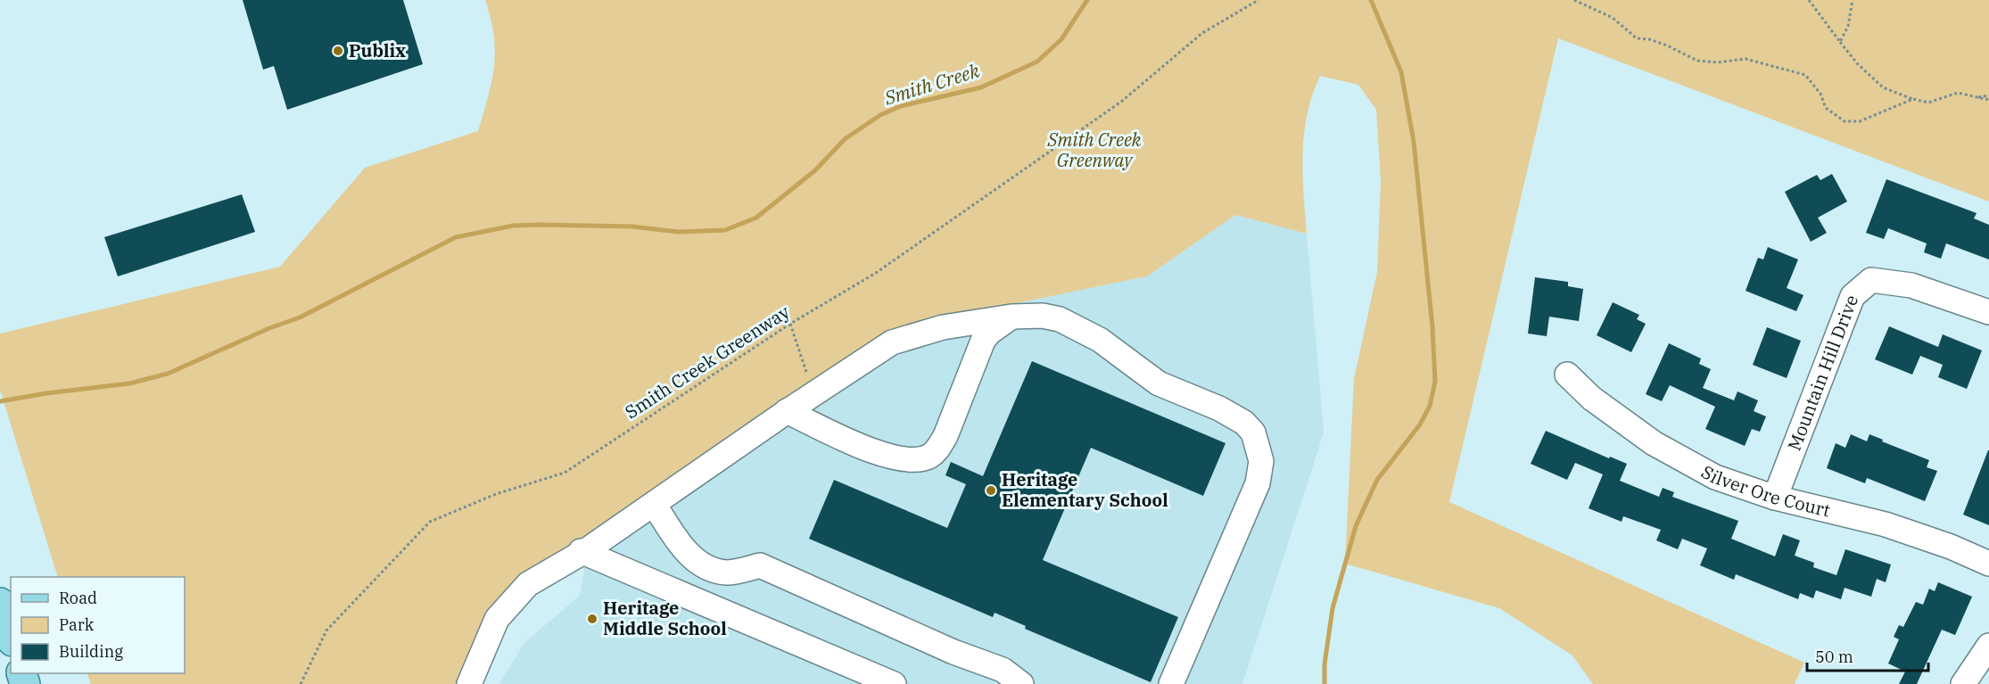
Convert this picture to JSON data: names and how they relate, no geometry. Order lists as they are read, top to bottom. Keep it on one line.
{"streets":{"street":["Mountain Hill Drive","Silver Ore Court"],"path":["Smith Creek Greenway"]},"crossings":[["Mountain Hill Drive","Silver Ore Court"]],"water":["Smith Creek"],"parks":["Smith Creek Greenway"],"places":["Publix","Heritage Elementary School","Heritage Middle School"],"legend":["Road","Park","Building"],"scale_bar":"50 m"}
